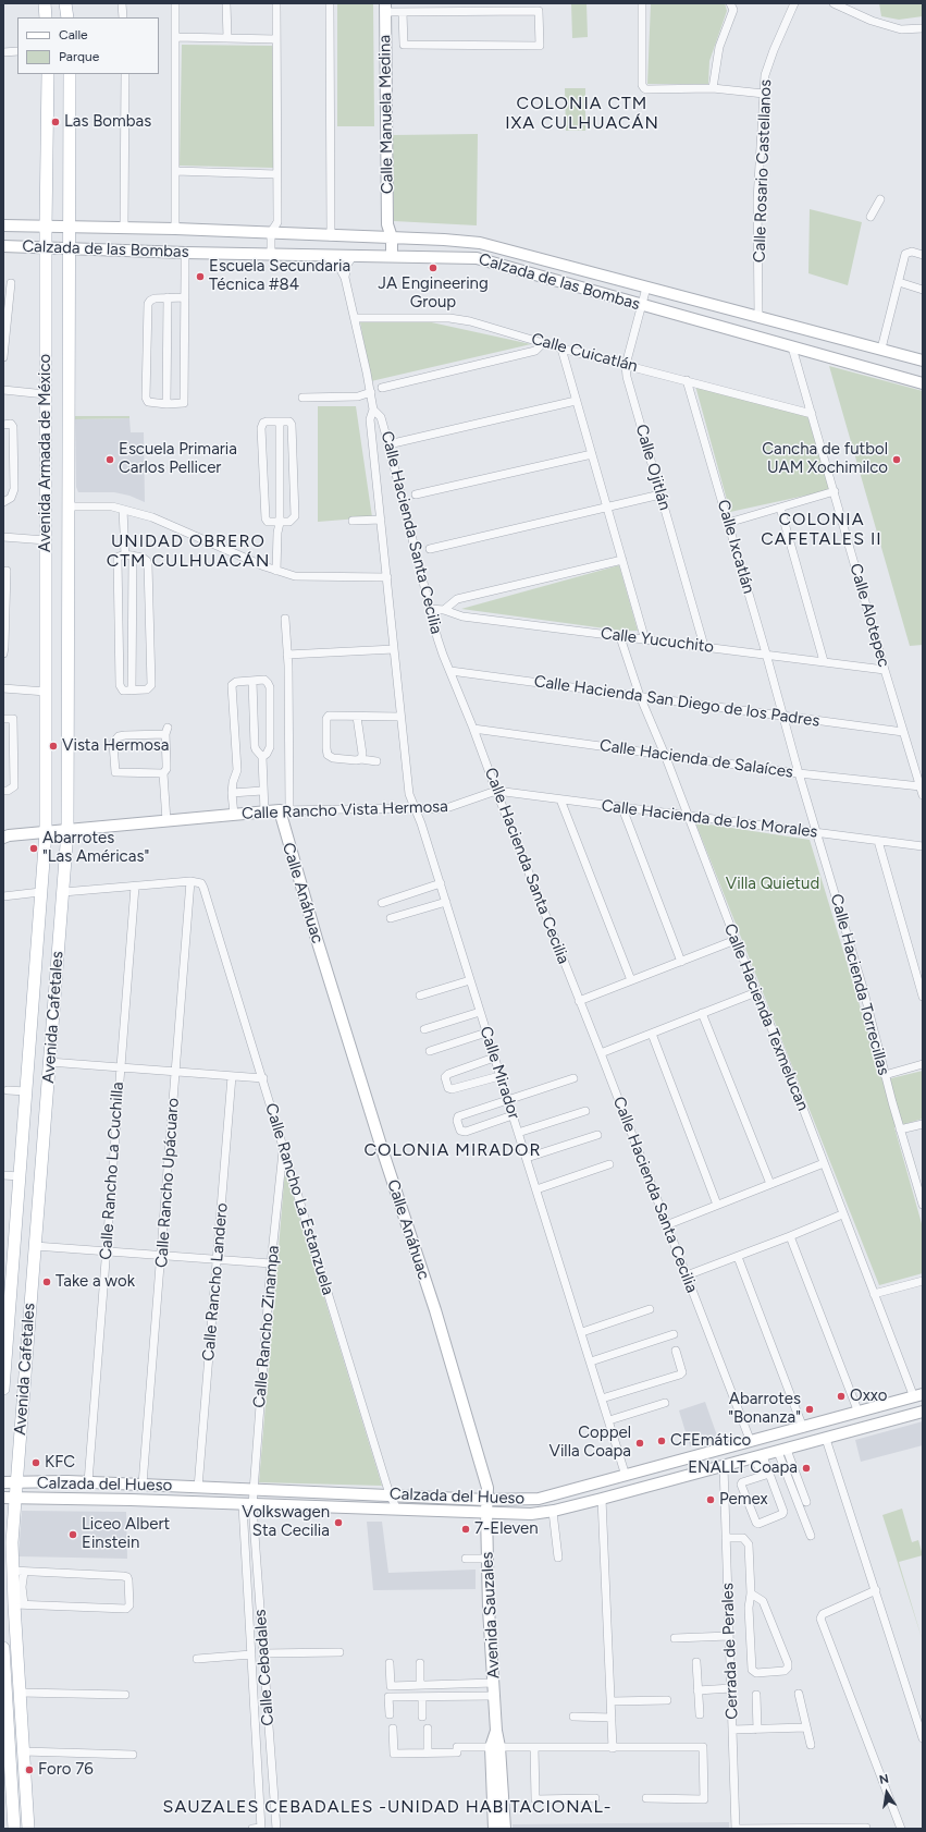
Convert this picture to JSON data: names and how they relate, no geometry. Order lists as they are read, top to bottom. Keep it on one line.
{"streets":{"main road":["Calle Manuela Medina","Calzada de las Bombas","Avenida Armada de México","Calle Rancho Vista Hermosa","Calle Anáhuac","Avenida Cafetales","Calzada del Hueso","Avenida Sauzales"],"street":["Calle Rosario Castellanos","Calle Cuicatlán","Calle Ojitlán","Calle Hacienda Santa Cecilia","Calle Ixcatlán","Calle Alotepec","Calle Yucuchito","Calle Hacienda San Diego de los Padres","Calle Hacienda de Salaíces","Calle Hacienda de los Morales","Calle Hacienda Torrecillas","Calle Hacienda Texmelucan","Calle Mirador","Calle Rancho La Cuchilla","Calle Rancho Upácuaro","Calle Rancho La Estanzuela","Calle Rancho Landero","Calle Rancho Zinampa","Cerrada de Perales","Calle Cebadales"]},"crossings":[["Calle Manuela Medina","Calzada de las Bombas"],["Calle Rosario Castellanos","Calzada de las Bombas"],["Calzada de las Bombas","Avenida Armada de México"],["Calzada de las Bombas","Calle Ojitlán"],["Calzada de las Bombas","Calle Hacienda Santa Cecilia"],["Calzada de las Bombas","Calle Alotepec"],["Calle Cuicatlán","Calle Ojitlán"],["Calle Cuicatlán","Calle Hacienda Santa Cecilia"],["Calle Cuicatlán","Calle Ixcatlán"],["Calle Cuicatlán","Calle Alotepec"],["Avenida Armada de México","Calle Rancho Vista Hermosa"],["Avenida Armada de México","Avenida Cafetales"],["Calle Ojitlán","Calle Yucuchito"],["Calle Hacienda Santa Cecilia","Calle Yucuchito"],["Calle Hacienda Santa Cecilia","Calle Hacienda San Diego de los Padres"],["Calle Hacienda Santa Cecilia","Calle Hacienda de Salaíces"],["Calle Hacienda Santa Cecilia","Calle Rancho Vista Hermosa"],["Calle Hacienda Santa Cecilia","Calle Hacienda de los Morales"],["Calle Hacienda Santa Cecilia","Calle Mirador"],["Calle Hacienda Santa Cecilia","Calzada del Hueso"],["Calle Ixcatlán","Calle Yucuchito"],["Calle Ixcatlán","Calle Hacienda San Diego de los Padres"],["Calle Ixcatlán","Calle Hacienda Torrecillas"],["Calle Alotepec","Calle Yucuchito"],["Calle Alotepec","Calle Hacienda San Diego de los Padres"],["Calle Alotepec","Calle Hacienda de Salaíces"],["Calle Yucuchito","Calle Hacienda Texmelucan"],["Calle Hacienda San Diego de los Padres","Calle Hacienda Torrecillas"],["Calle Hacienda San Diego de los Padres","Calle Hacienda Texmelucan"],["Calle Hacienda de Salaíces","Calle Hacienda Torrecillas"],["Calle Hacienda de Salaíces","Calle Hacienda Texmelucan"],["Calle Rancho Vista Hermosa","Calle Hacienda de los Morales"],["Calle Rancho Vista Hermosa","Calle Anáhuac"],["Calle Rancho Vista Hermosa","Avenida Cafetales"],["Calle Rancho Vista Hermosa","Calle Mirador"],["Calle Hacienda de los Morales","Calle Hacienda Torrecillas"],["Calle Hacienda de los Morales","Calle Hacienda Texmelucan"],["Calle Anáhuac","Calzada del Hueso"],["Calle Anáhuac","Avenida Sauzales"],["Avenida Cafetales","Calzada del Hueso"],["Calle Hacienda Texmelucan","Calzada del Hueso"],["Calle Mirador","Calzada del Hueso"],["Calle Rancho La Cuchilla","Calzada del Hueso"],["Calle Rancho Upácuaro","Calle Rancho La Estanzuela"],["Calle Rancho Upácuaro","Calzada del Hueso"],["Calle Rancho La Estanzuela","Calle Rancho Zinampa"],["Calle Rancho La Estanzuela","Calzada del Hueso"],["Calle Rancho Landero","Calzada del Hueso"],["Calle Rancho Zinampa","Calzada del Hueso"],["Calle Rancho Zinampa","Calle Cebadales"],["Calzada del Hueso","Avenida Sauzales"],["Calzada del Hueso","Cerrada de Perales"],["Calzada del Hueso","Calle Cebadales"]],"districts":["COLONIA CTM IXA CULHUACÁN","COLONIA CAFETALES II","UNIDAD OBRERO CTM CULHUACÁN","COLONIA MIRADOR","SAUZALES CEBADALES -UNIDAD HABITACIONAL-"],"parks":["Villa Quietud"],"places":["Las Bombas","JA Engineering Group","Escuela Secundaria Técnica #84","Escuela Primaria Carlos Pellicer","Cancha de futbol UAM Xochimilco","Vista Hermosa","Abarrotes \"Las Américas\"","Take a wok","Oxxo","Abarrotes \"Bonanza\"","CFEmático","Coppel Villa Coapa","KFC","ENALLT Coapa","Pemex","Volkswagen Sta Cecilia","7-Eleven","Liceo Albert Einstein","Foro 76"],"legend":["Calle","Parque"],"north":"top"}
